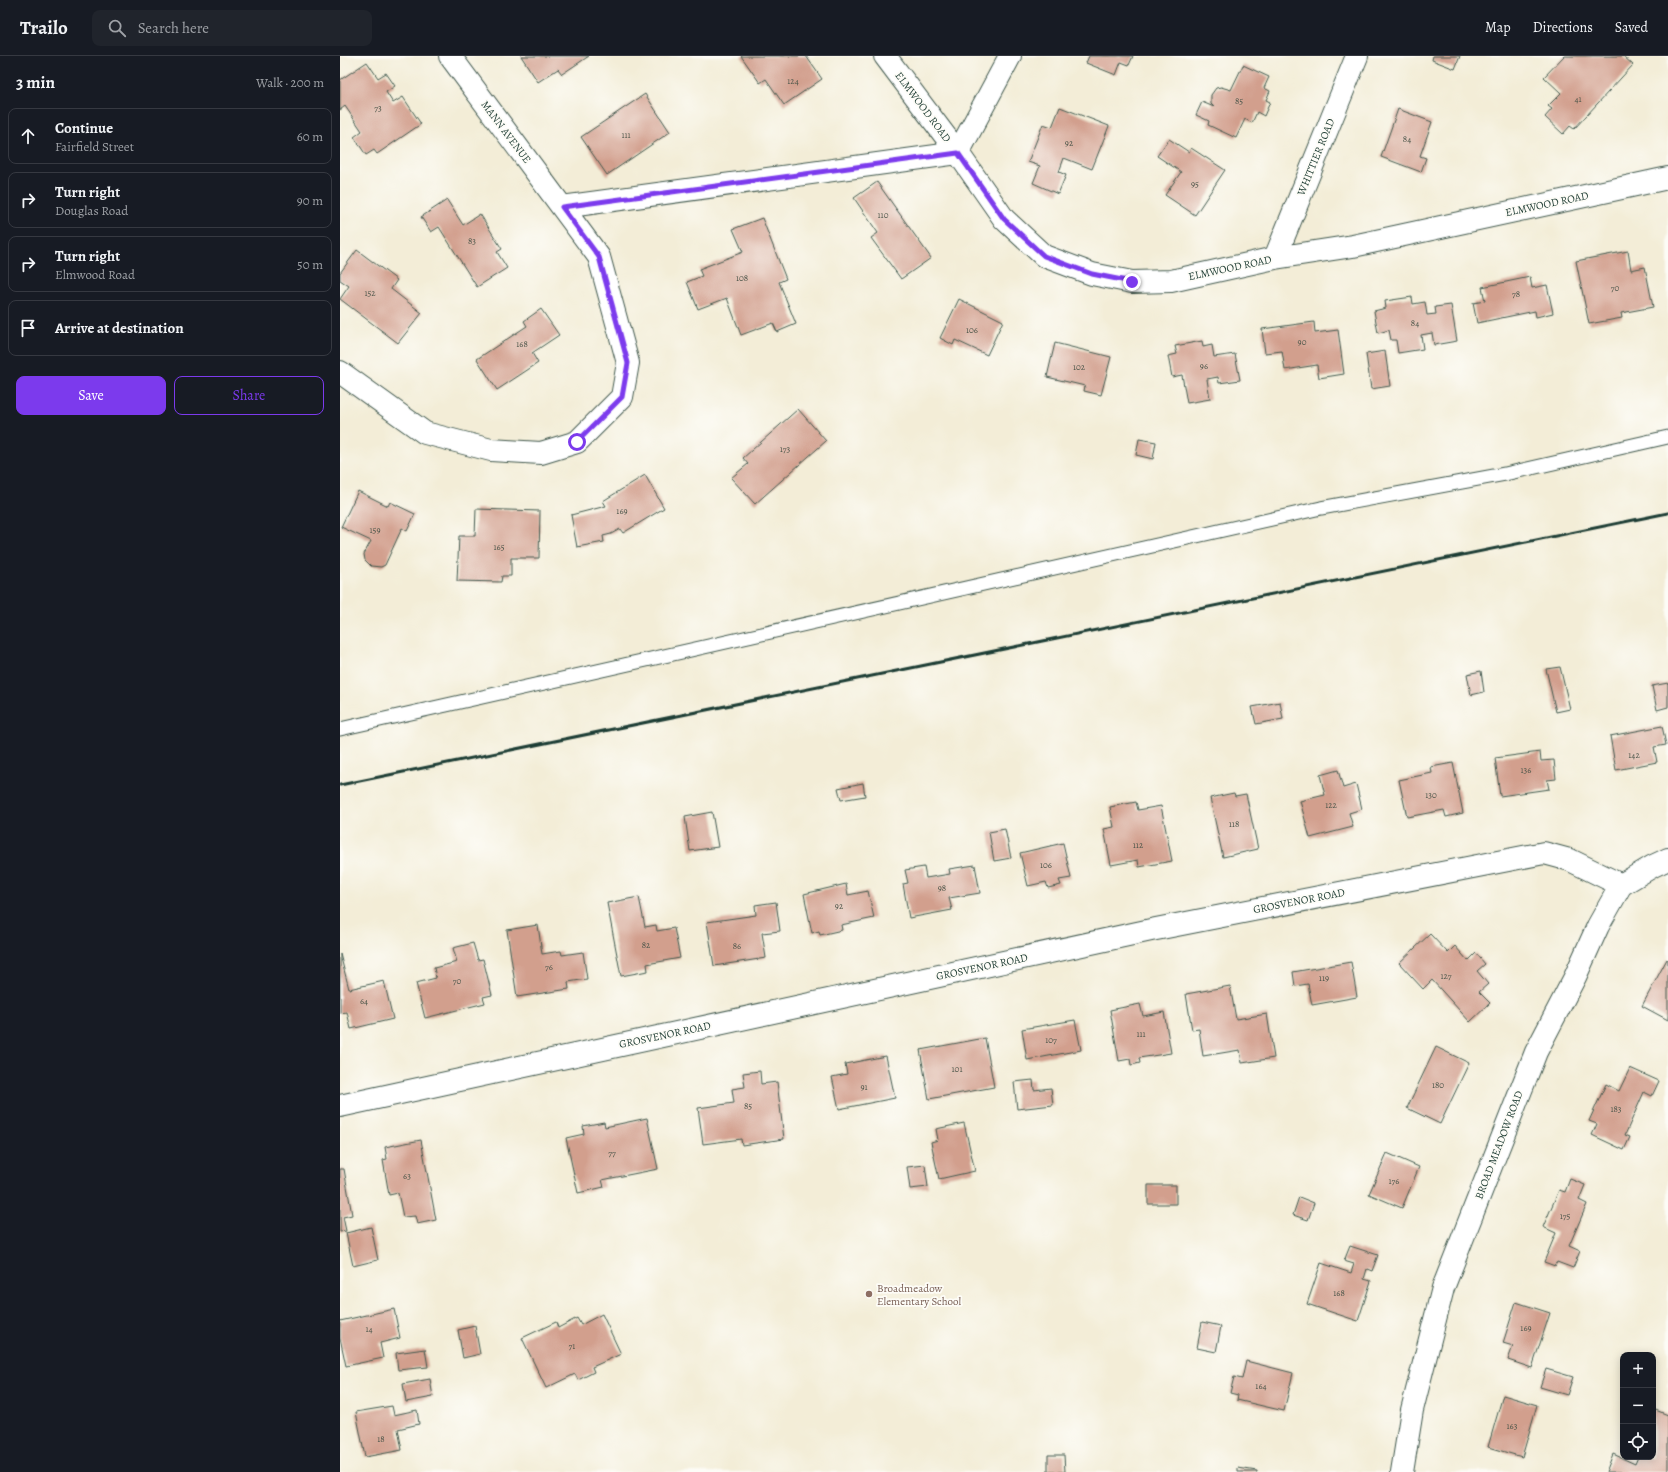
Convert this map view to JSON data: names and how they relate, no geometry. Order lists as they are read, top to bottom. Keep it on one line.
{"streets":{"street":["ELMWOOD ROAD","MANN AVENUE","WHITTIER ROAD","GROSVENOR ROAD","BROAD MEADOW ROAD"]},"crossings":[["ELMWOOD ROAD","WHITTIER ROAD"],["GROSVENOR ROAD","BROAD MEADOW ROAD"]],"places":["Broadmeadow Elementary School"],"house_numbers":["124","41","85","73","111","84","92","95","110","83","108","70","152","78","84","106","90","168","96","102","173","169","159","165","142","136","130","122","118","112","106","98","92","82","86","76","127","119","70","64","111","107","101","180","91","85","183","77","63","176","175","168","169","14","71","164","163","18"],"page":{"header":"Trailo","search":"Search here","nav":["Map","Directions","Saved"],"heading":["3 min","Walk · 200 m"],"list":[["Continue","Fairfield Street","60 m"],["Turn right","Douglas Road","90 m"],["Turn right","Elmwood Road","50 m"],"Arrive at destination"],"buttons":["Save","Share"],"map_buttons":["+","−"]}}
